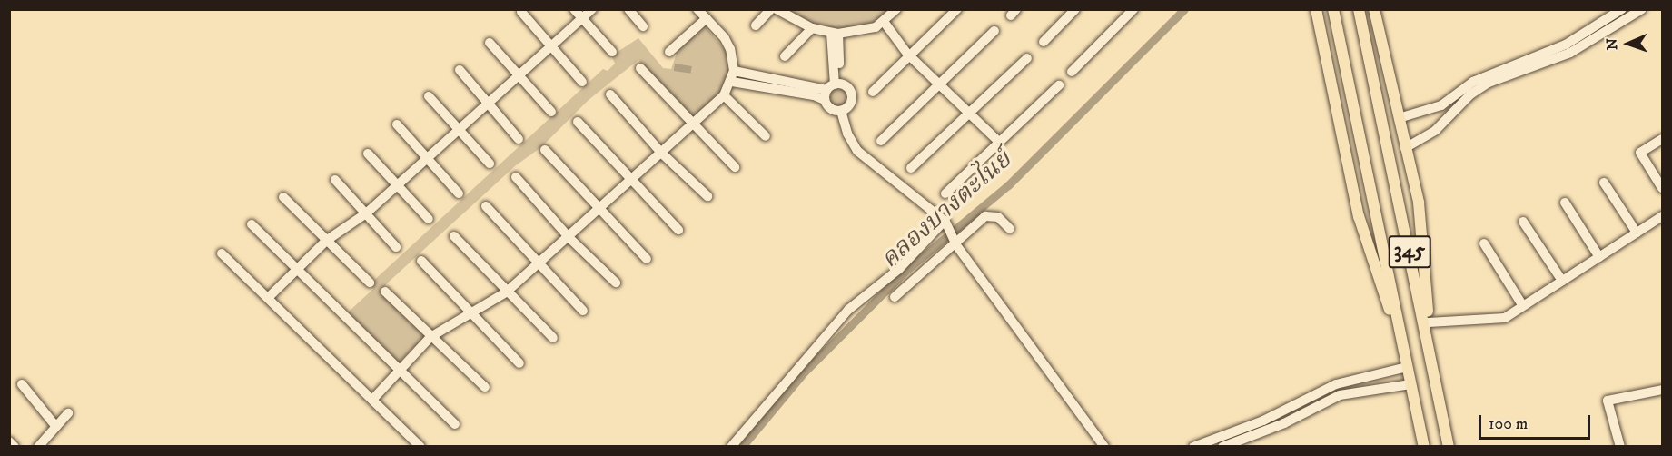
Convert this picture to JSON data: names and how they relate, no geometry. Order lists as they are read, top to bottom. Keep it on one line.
{"streets":{"main road":["345"]},"water":["คลองบางตะไนย์"],"scale_bar":"100 m","north":"left"}
